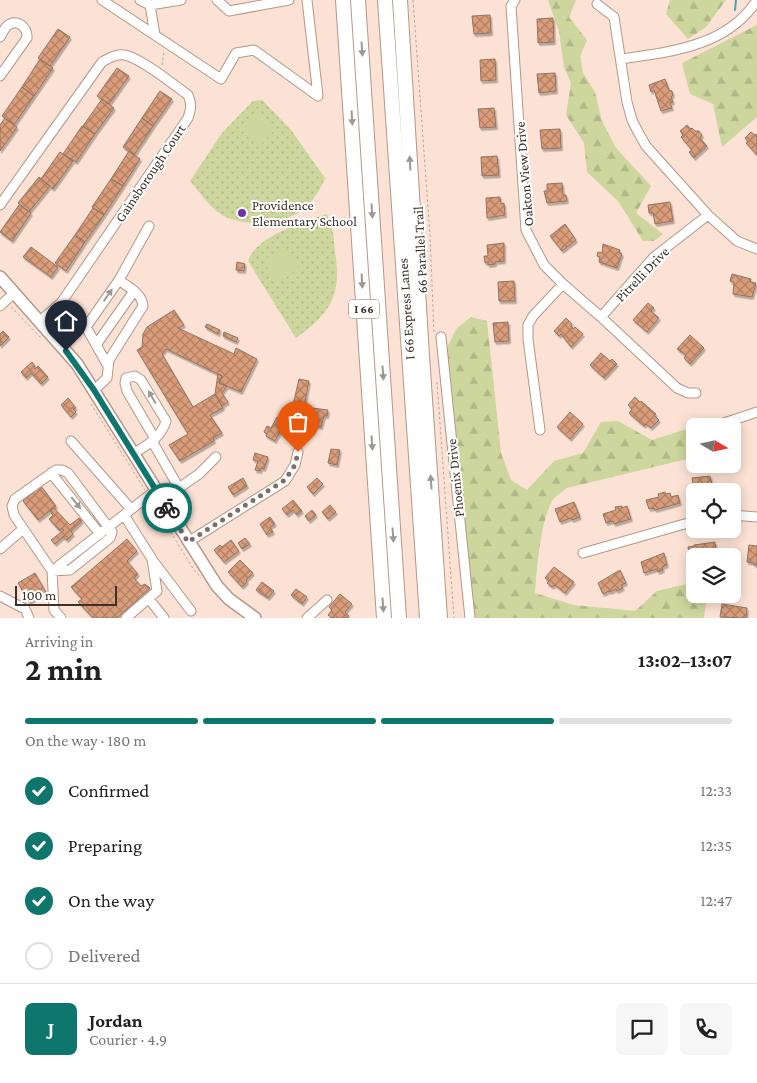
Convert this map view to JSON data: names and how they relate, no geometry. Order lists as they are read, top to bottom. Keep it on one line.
{"streets":{"highway":["I 66","I 66 Express Lanes"],"street":["Gainsborough Court","Oakton View Drive","Pitrelli Drive","Phoenix Drive"],"path":["66 Parallel Trail"]},"crossings":[["Oakton View Drive","Pitrelli Drive"],["66 Parallel Trail","Phoenix Drive"]],"places":["Providence Elementary School"],"scale_bar":"100 m","north":"right","page":{"scale":"100 m","heading":["2 min","Arriving in","13:02–13:07"],"panel":["Jordan","Courier · 4.9"],"bar":"On the way · 180 m","list":[["Confirmed","12:33"],["Preparing","12:35"],["On the way","12:47"],"Delivered"],"round":"J"}}
